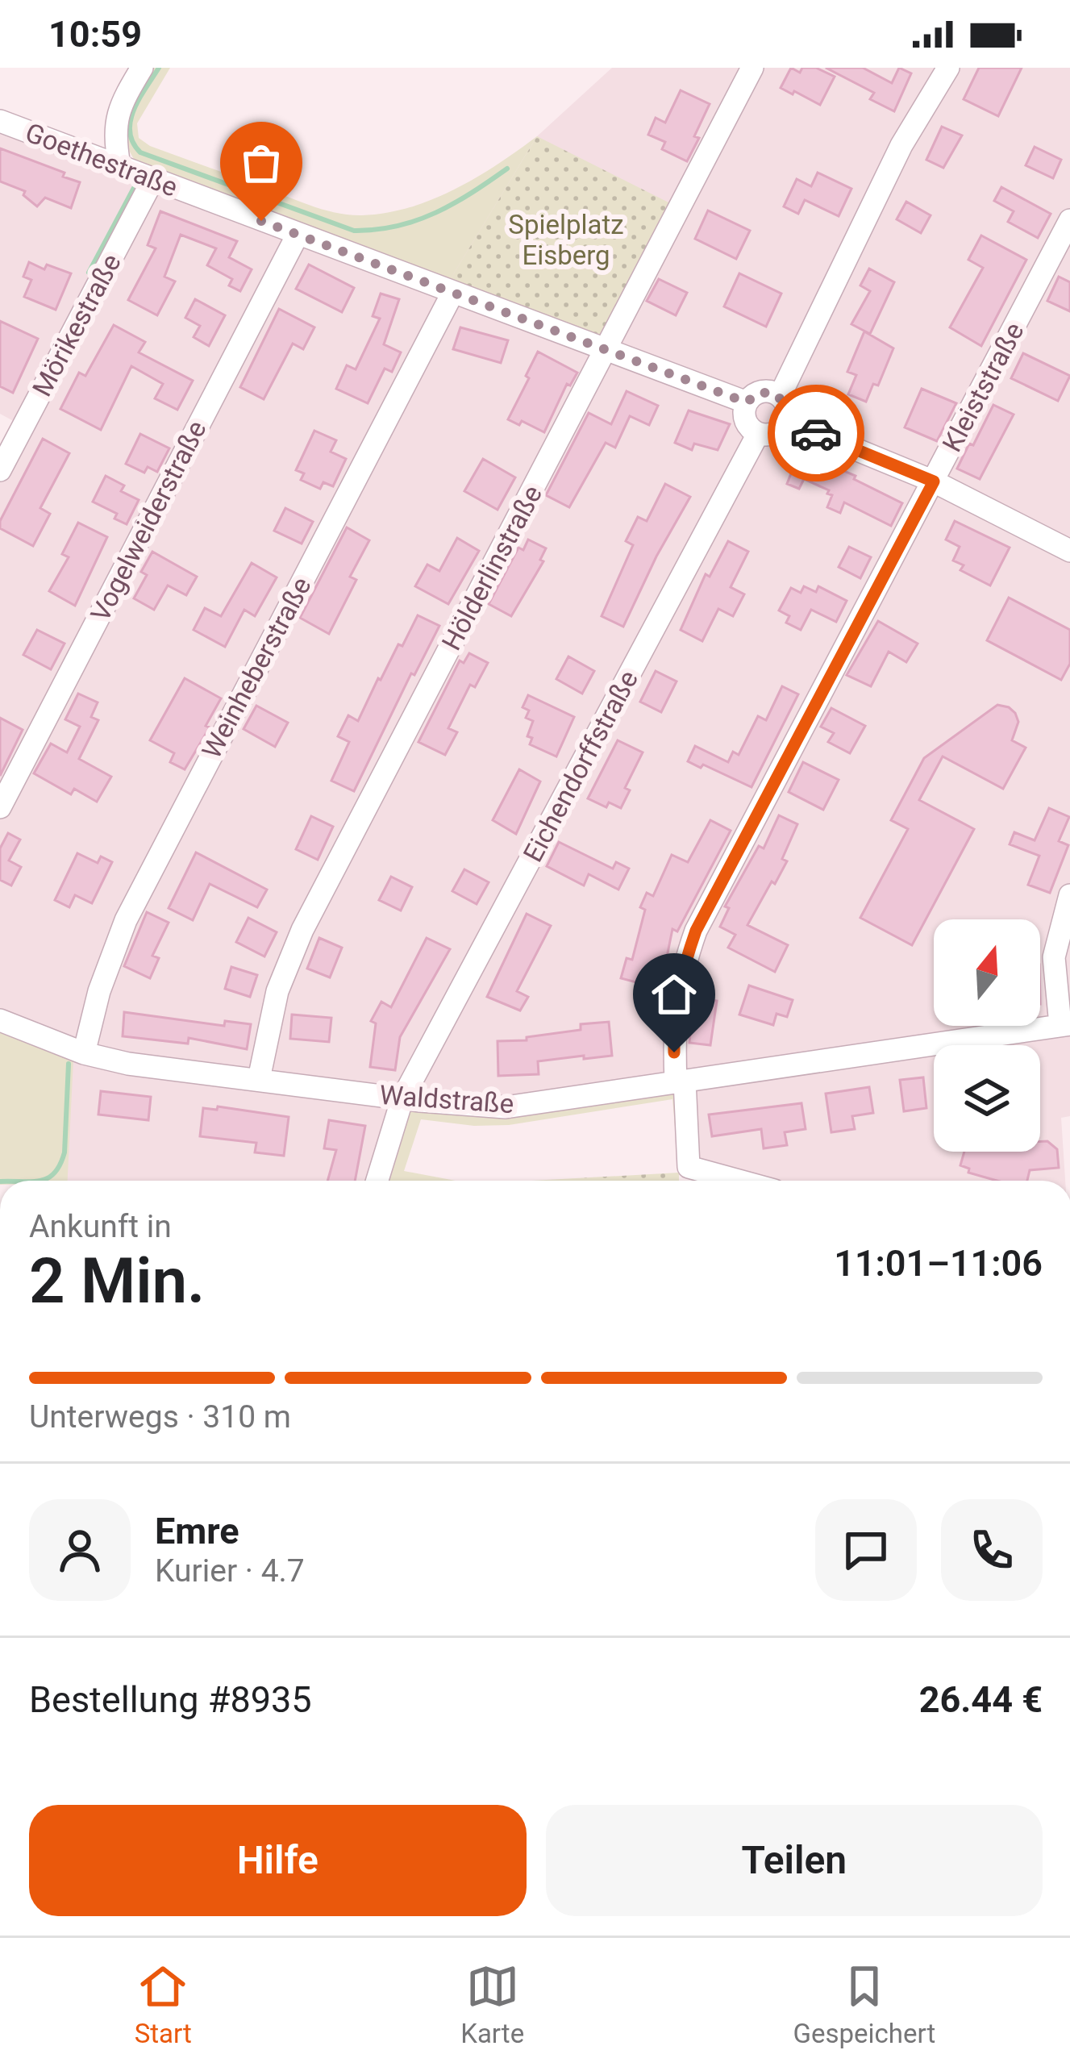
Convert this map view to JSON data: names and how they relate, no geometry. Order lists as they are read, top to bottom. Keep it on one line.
{"streets":{"street":["Goethestraße","Mörikestraße","Kleiststraße","Vogelweiderstraße","Hölderlinstraße","Weinheberstraße","Eichendorffstraße","Waldstraße"]},"crossings":[["Goethestraße","Mörikestraße"],["Goethestraße","Vogelweiderstraße"],["Goethestraße","Hölderlinstraße"],["Goethestraße","Weinheberstraße"],["Goethestraße","Eichendorffstraße"],["Kleiststraße","Waldstraße"],["Hölderlinstraße","Waldstraße"],["Weinheberstraße","Waldstraße"],["Eichendorffstraße","Waldstraße"]],"parks":["Spielplatz Eisberg"],"north":"top","page":{"status":"10:59","heading":["2 Min.","Ankunft in","11:01–11:06"],"panel":["Emre","Kurier · 4.7","Bestellung #8935","26.44 €"],"bar":"Unterwegs · 310 m","buttons":["Hilfe","Teilen"],"tabs":["Start","Karte","Gespeichert"]}}
